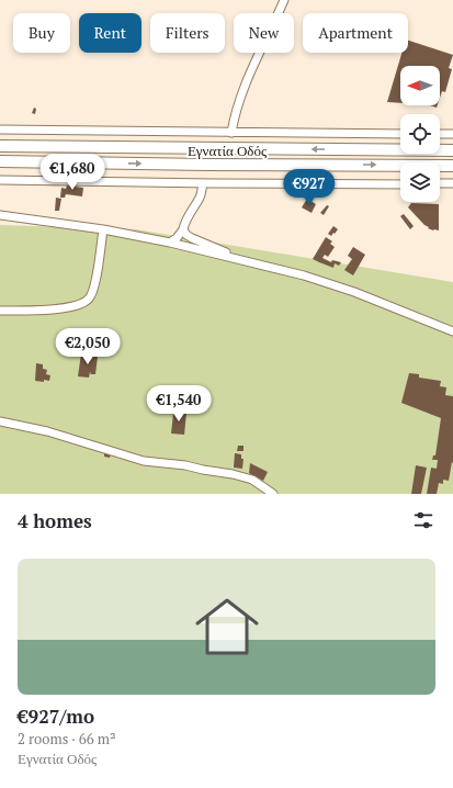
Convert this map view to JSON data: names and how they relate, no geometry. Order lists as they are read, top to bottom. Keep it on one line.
{"streets":{"highway":["Εγνατία Οδός"]},"north":"left","page":{"chip":["Buy","Rent","Filters","New","Apartment"],"price":["€1,680","€927","€2,050","€1,540"],"heading":"4 homes","list":[{"name":"€927/mo","note":"2 rooms · 66 m² · Εγνατία Οδός"}]}}
